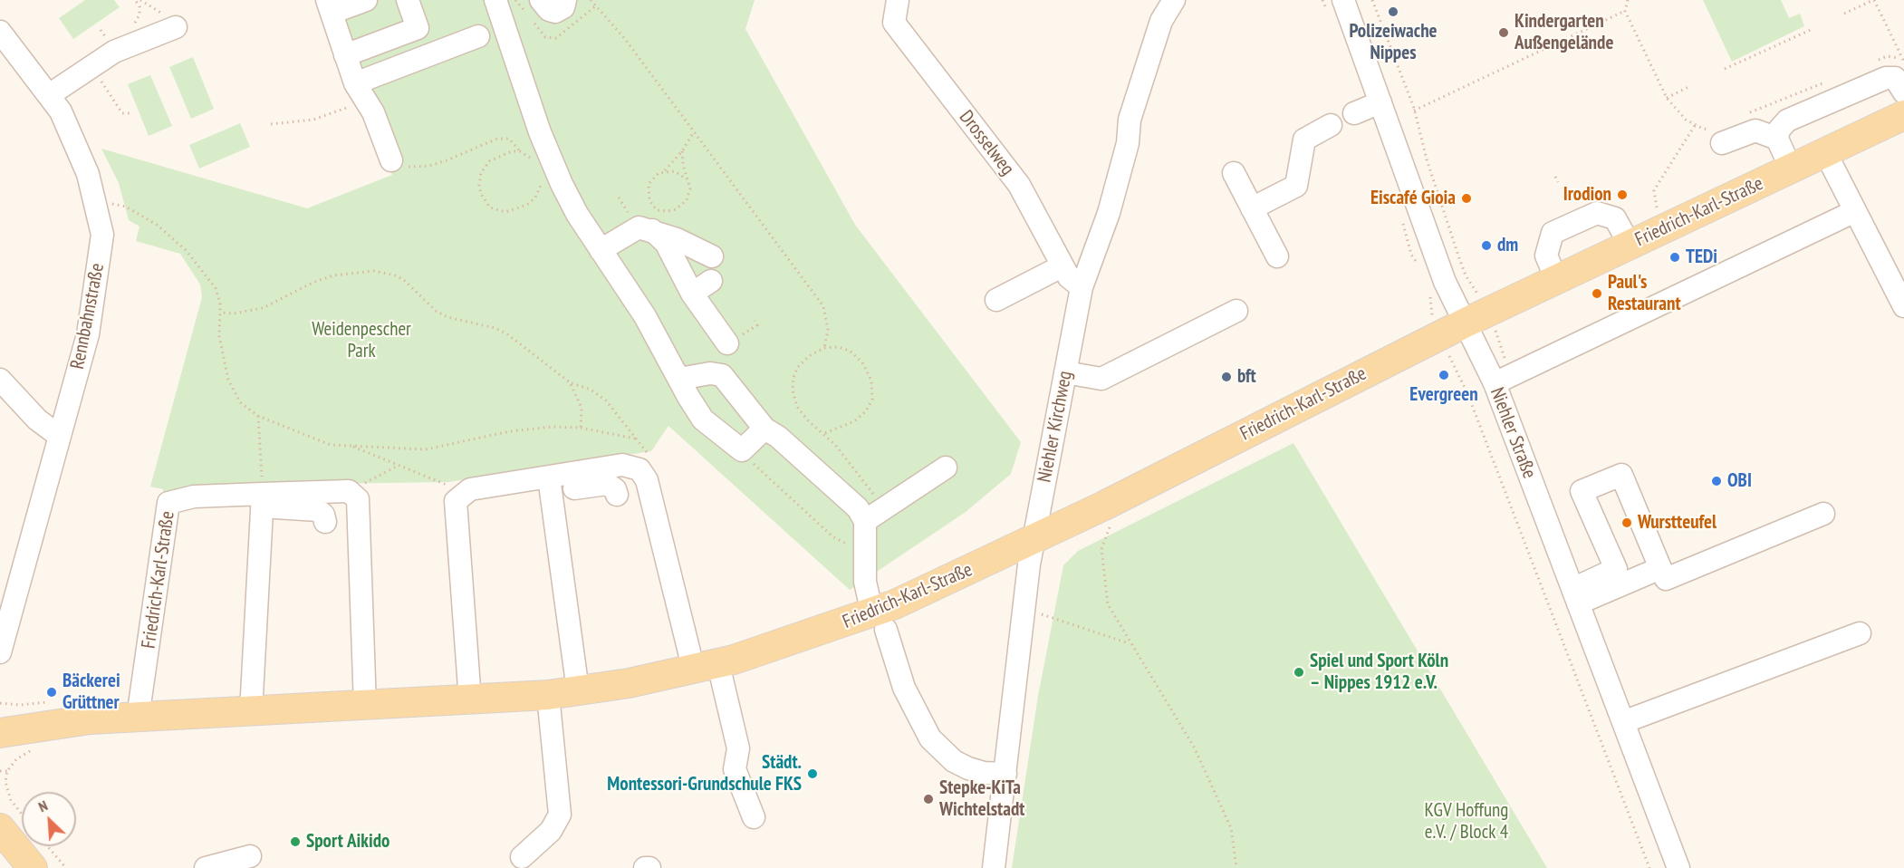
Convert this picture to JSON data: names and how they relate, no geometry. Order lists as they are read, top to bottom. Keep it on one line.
{"streets":{"main road":["Friedrich-Karl-Straße"],"street":["Drosselweg","Rennbahnstraße","Niehler Kirchweg","Niehler Straße"]},"crossings":[["Drosselweg","Niehler Kirchweg"],["Friedrich-Karl-Straße","Niehler Kirchweg"],["Friedrich-Karl-Straße","Niehler Straße"]],"parks":["Weidenpescher Park","KGV Hoffung e.V. / Block 4"],"places":["Polizeiwache Nippes","Kindergarten Außengelände","Irodion","Eiscafé Gioia","dm","TEDi","Paul's Restaurant","Evergreen","bft","OBI","Wurstteufel","Spiel und Sport Köln – Nippes 1912 e.V.","Bäckerei Grüttner","Städt. Montessori-Grundschule FKS","Stepke-KiTa Wichtelstadt","Sport Aikido"],"north":"top left"}
